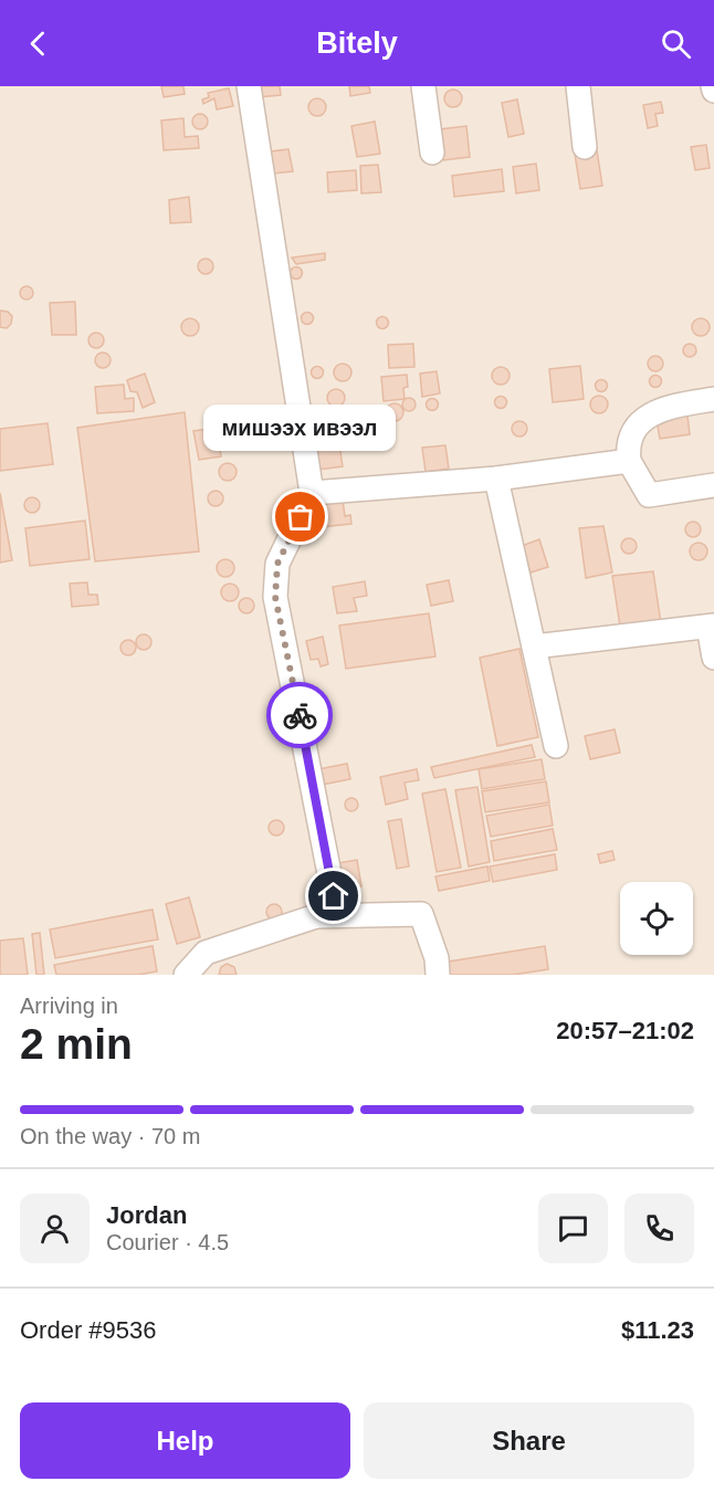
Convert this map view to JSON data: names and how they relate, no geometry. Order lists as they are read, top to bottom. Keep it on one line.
{"places":["мишээх ивээл"],"page":{"header":"Bitely","bubble":"мишээх ивээл","heading":["2 min","Arriving in","20:57–21:02"],"panel":["Jordan","Courier · 4.5","Order #9536","$11.23"],"bar":"On the way · 70 m","buttons":["Help","Share"]}}
